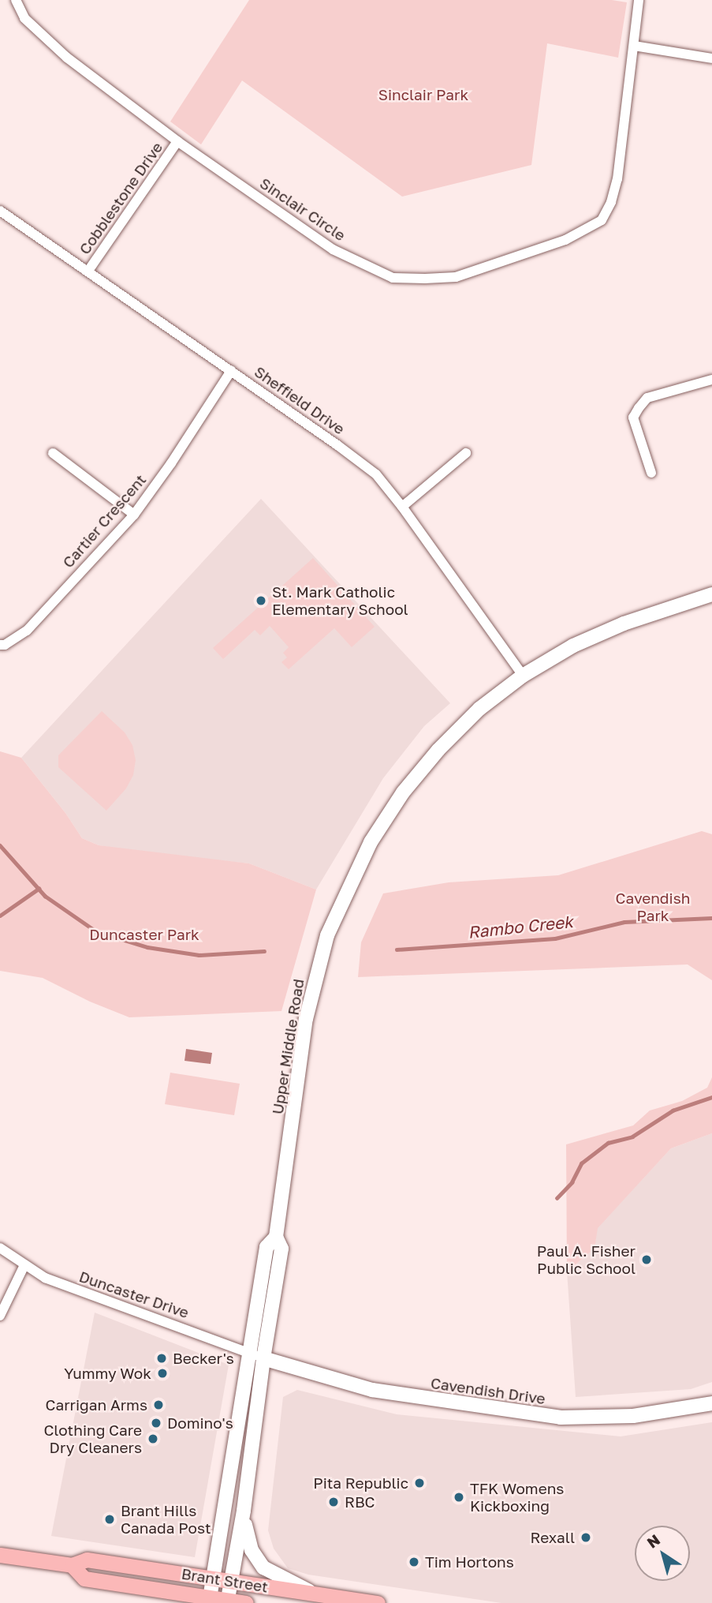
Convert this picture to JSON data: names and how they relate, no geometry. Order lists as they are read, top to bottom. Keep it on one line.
{"streets":{"main road":["Upper Middle Road","Cavendish Drive","Brant Street"],"street":["Cobblestone Drive","Sinclair Circle","Sheffield Drive","Cartier Crescent","Duncaster Drive"]},"crossings":[["Cobblestone Drive","Sinclair Circle"],["Cobblestone Drive","Sheffield Drive"],["Sheffield Drive","Cartier Crescent"],["Sheffield Drive","Upper Middle Road"],["Upper Middle Road","Duncaster Drive"],["Upper Middle Road","Cavendish Drive"],["Upper Middle Road","Brant Street"],["Duncaster Drive","Cavendish Drive"]],"water":["Rambo Creek"],"parks":["Sinclair Park","Cavendish Park","Duncaster Park"],"places":["St. Mark Catholic Elementary School","Paul A. Fisher Public School","Becker's","Yummy Wok","Carrigan Arms","Domino's","Clothing Care Dry Cleaners","Pita Republic","TFK Womens Kickboxing","RBC","Brant Hills Canada Post","Rexall","Tim Hortons"],"north":"top left"}
